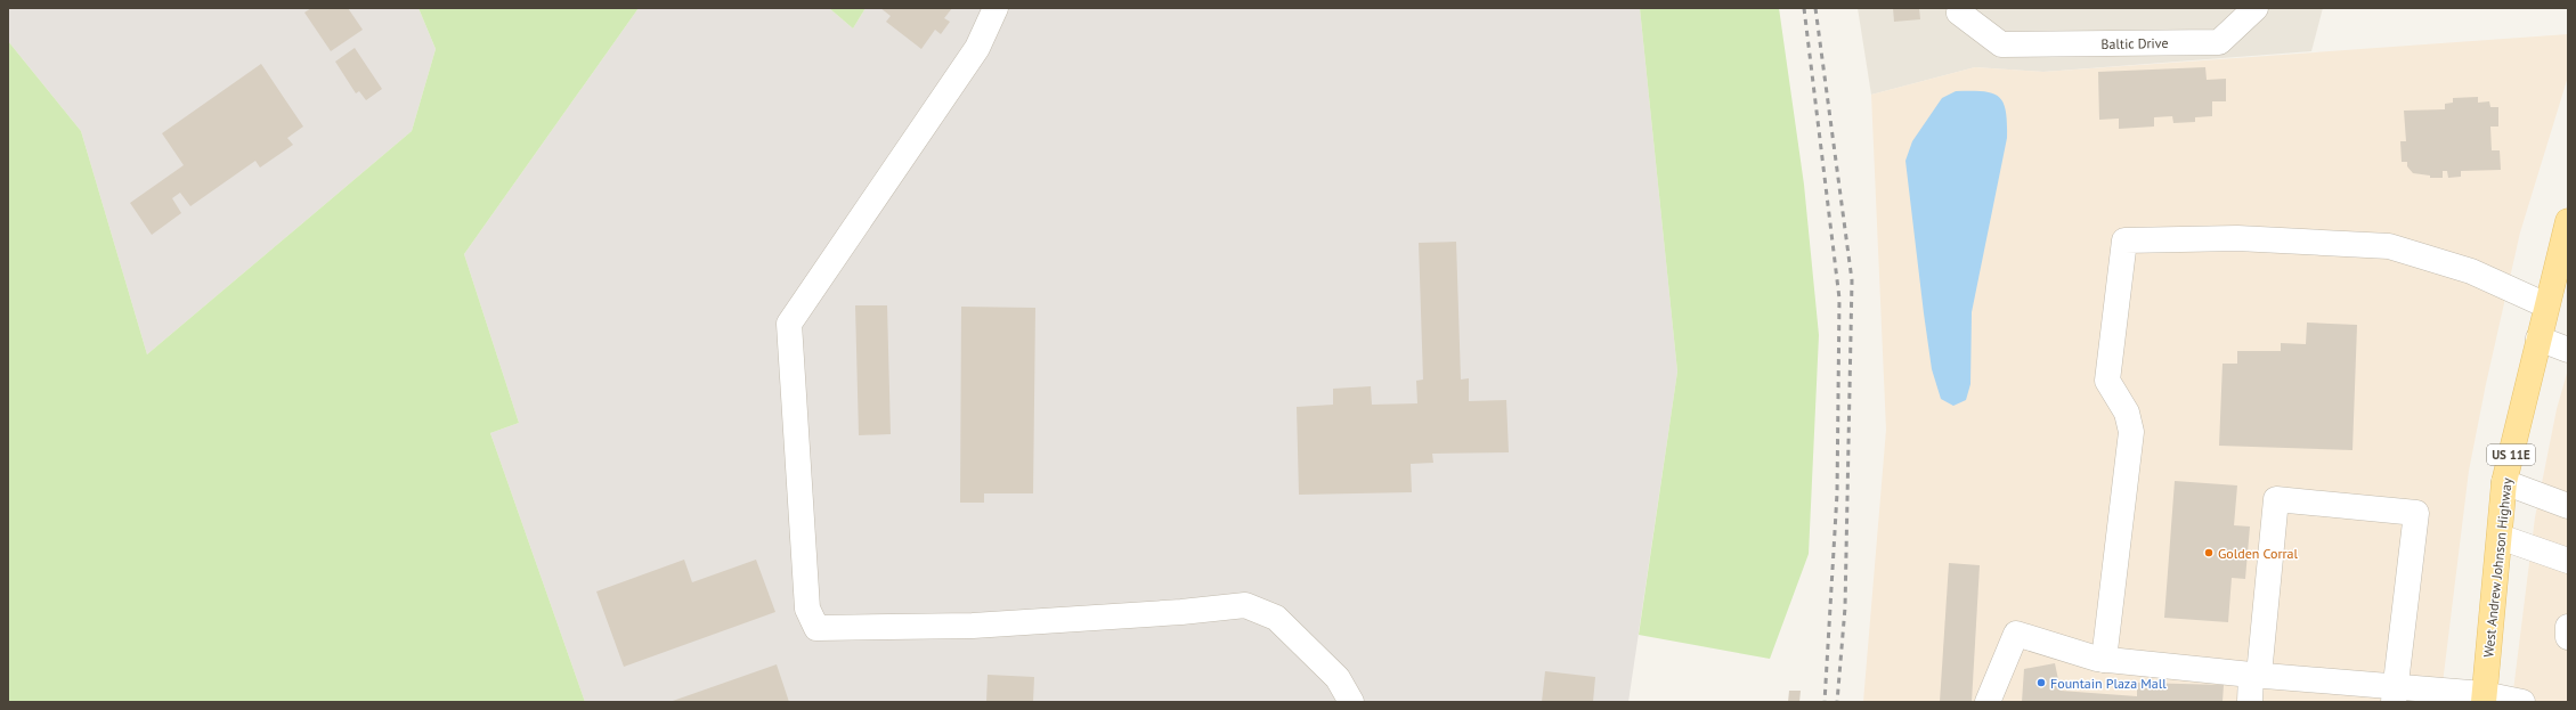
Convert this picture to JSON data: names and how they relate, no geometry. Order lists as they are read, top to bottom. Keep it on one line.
{"streets":{"main road":["US 11E","West Andrew Johnson Highway"],"street":["Baltic Drive"]},"places":["Golden Corral","Fountain Plaza Mall"]}
